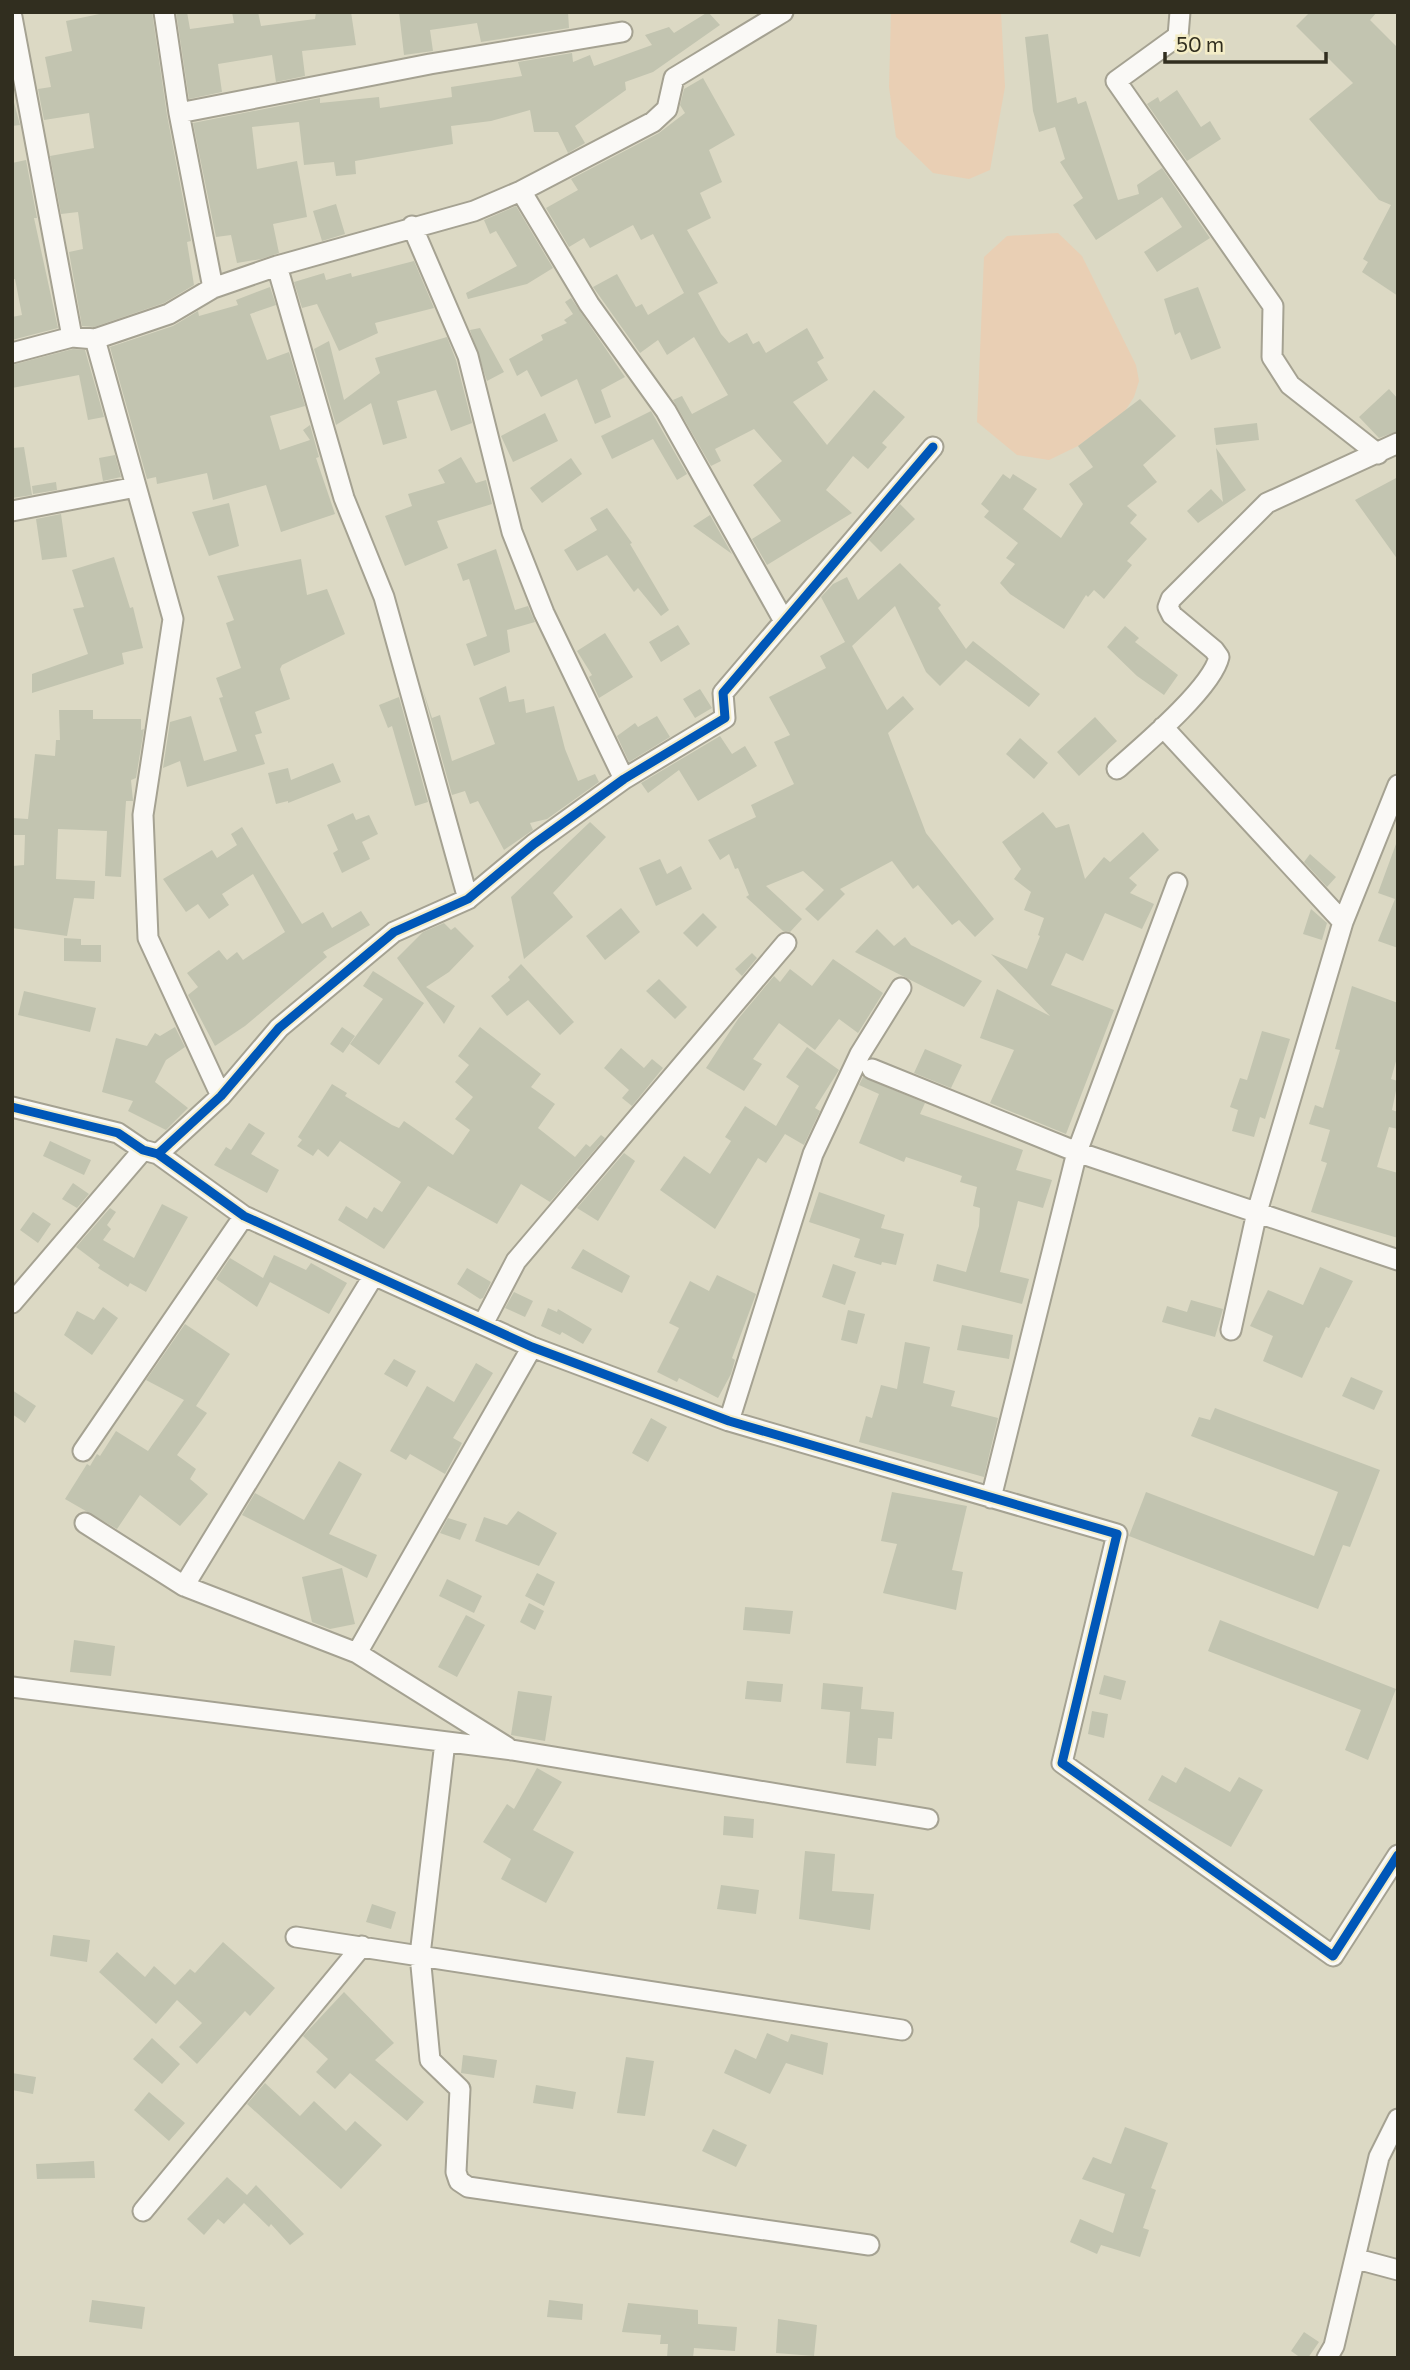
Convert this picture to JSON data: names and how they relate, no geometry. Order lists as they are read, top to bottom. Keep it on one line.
{"scale_bar":"50 m"}
